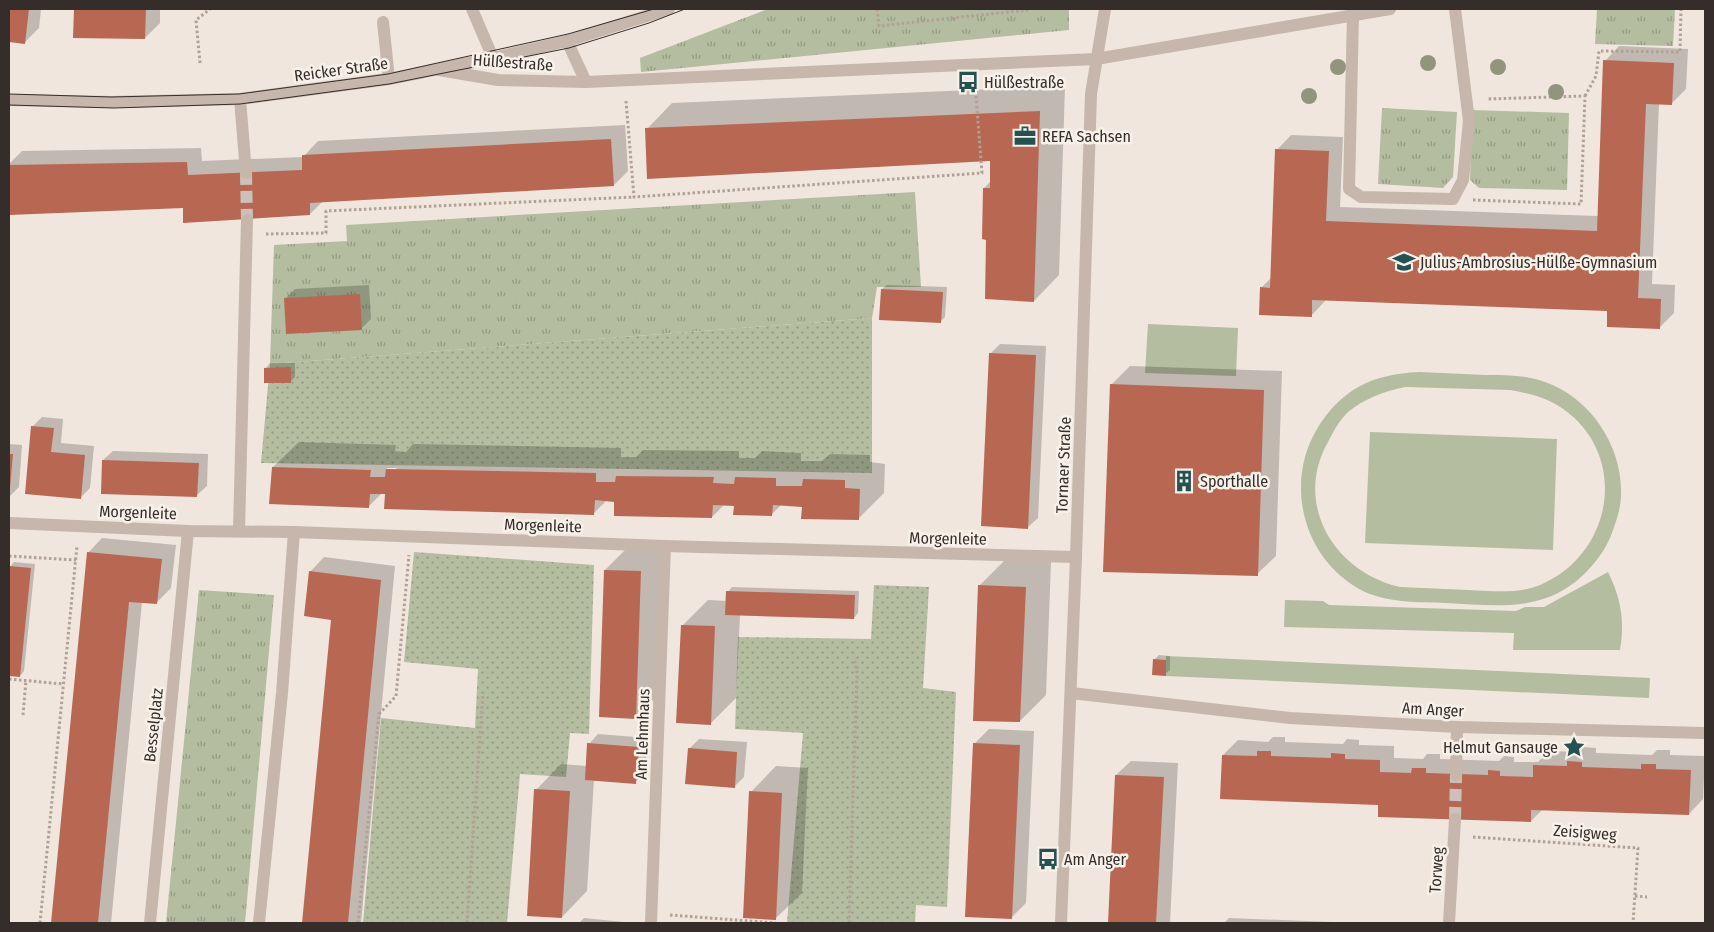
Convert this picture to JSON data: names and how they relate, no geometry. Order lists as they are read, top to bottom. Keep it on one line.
{"streets":{"street":["Hülßestraße","Reicker Straße","Tornaer Straße","Morgenleite","Am Anger","Besselplatz","Am Lehmhaus","Torweg"],"path":["Zeisigweg"]},"crossings":[["Hülßestraße","Reicker Straße"],["Hülßestraße","Tornaer Straße"],["Tornaer Straße","Morgenleite"],["Tornaer Straße","Am Anger"],["Morgenleite","Besselplatz"],["Morgenleite","Am Lehmhaus"],["Zeisigweg","Torweg"]],"places":{"bus stop":["Hülßestraße","Am Anger"],"office":["REFA Sachsen"],"school or university":["Julius-Ambrosius-Hülße-Gymnasium"],"building":["Sporthalle"],"place":["Helmut Gansauge"]}}
